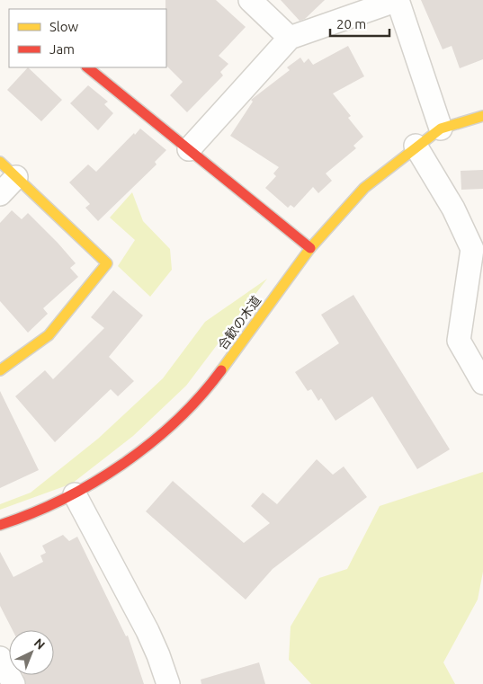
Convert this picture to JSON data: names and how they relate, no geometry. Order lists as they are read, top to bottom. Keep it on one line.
{"streets":{"street":["合歓の木道"]},"legend":["Slow","Jam"],"scale_bar":"20 m","north":"top right"}
